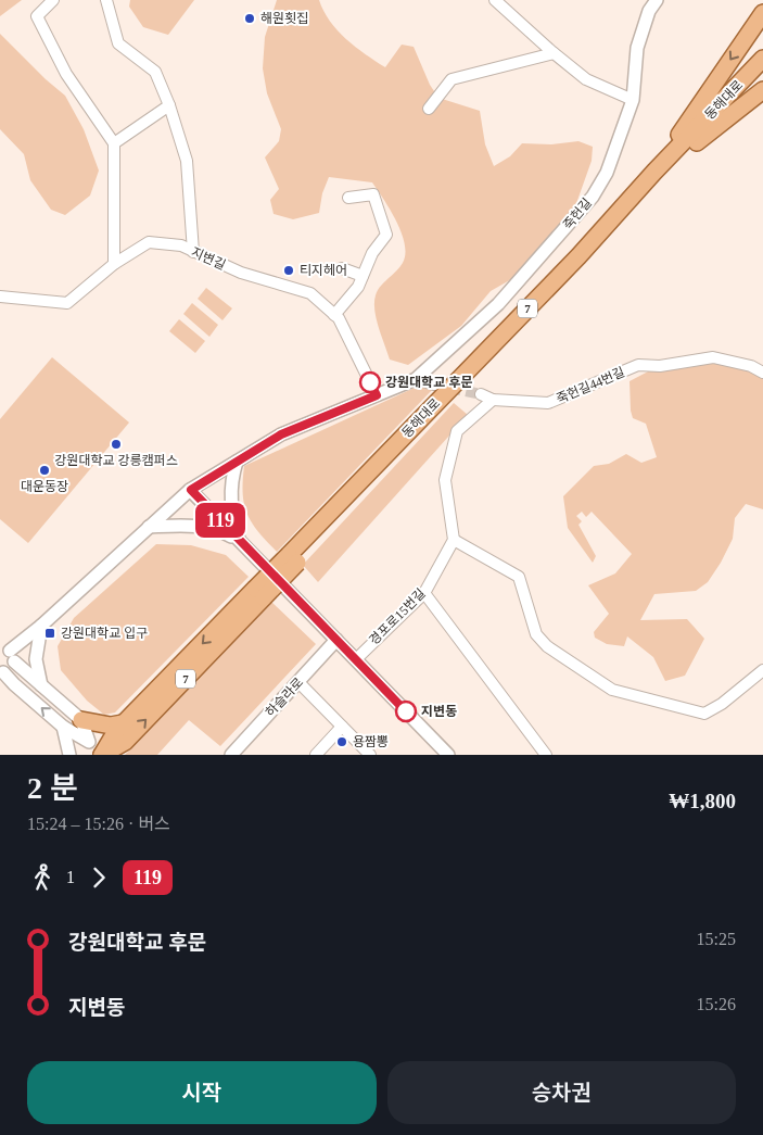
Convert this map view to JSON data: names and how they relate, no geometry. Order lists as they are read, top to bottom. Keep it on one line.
{"streets":{"main road":["동해대로","7"],"street":["죽헌길","지변길","죽헌길44번길","경포로15번길","하슬라로"]},"places":{"other":["해원횟집","티지헤어","강원대학교 후문","강원대학교 강릉캠퍼스","대운동장","지변동","용짬뽕"],"transit":["강원대학교 입구"]},"lines":["bus line 119"],"page":{"on_map":"119","heading":["2 분","15:24 – 15:26 · 버스","₩1,800"],"legs":["1","119"],"list":[{"name":"강원대학교 후문","value":"15:25"},{"name":"지변동","value":"15:26"}],"buttons":["시작","승차권"]}}
